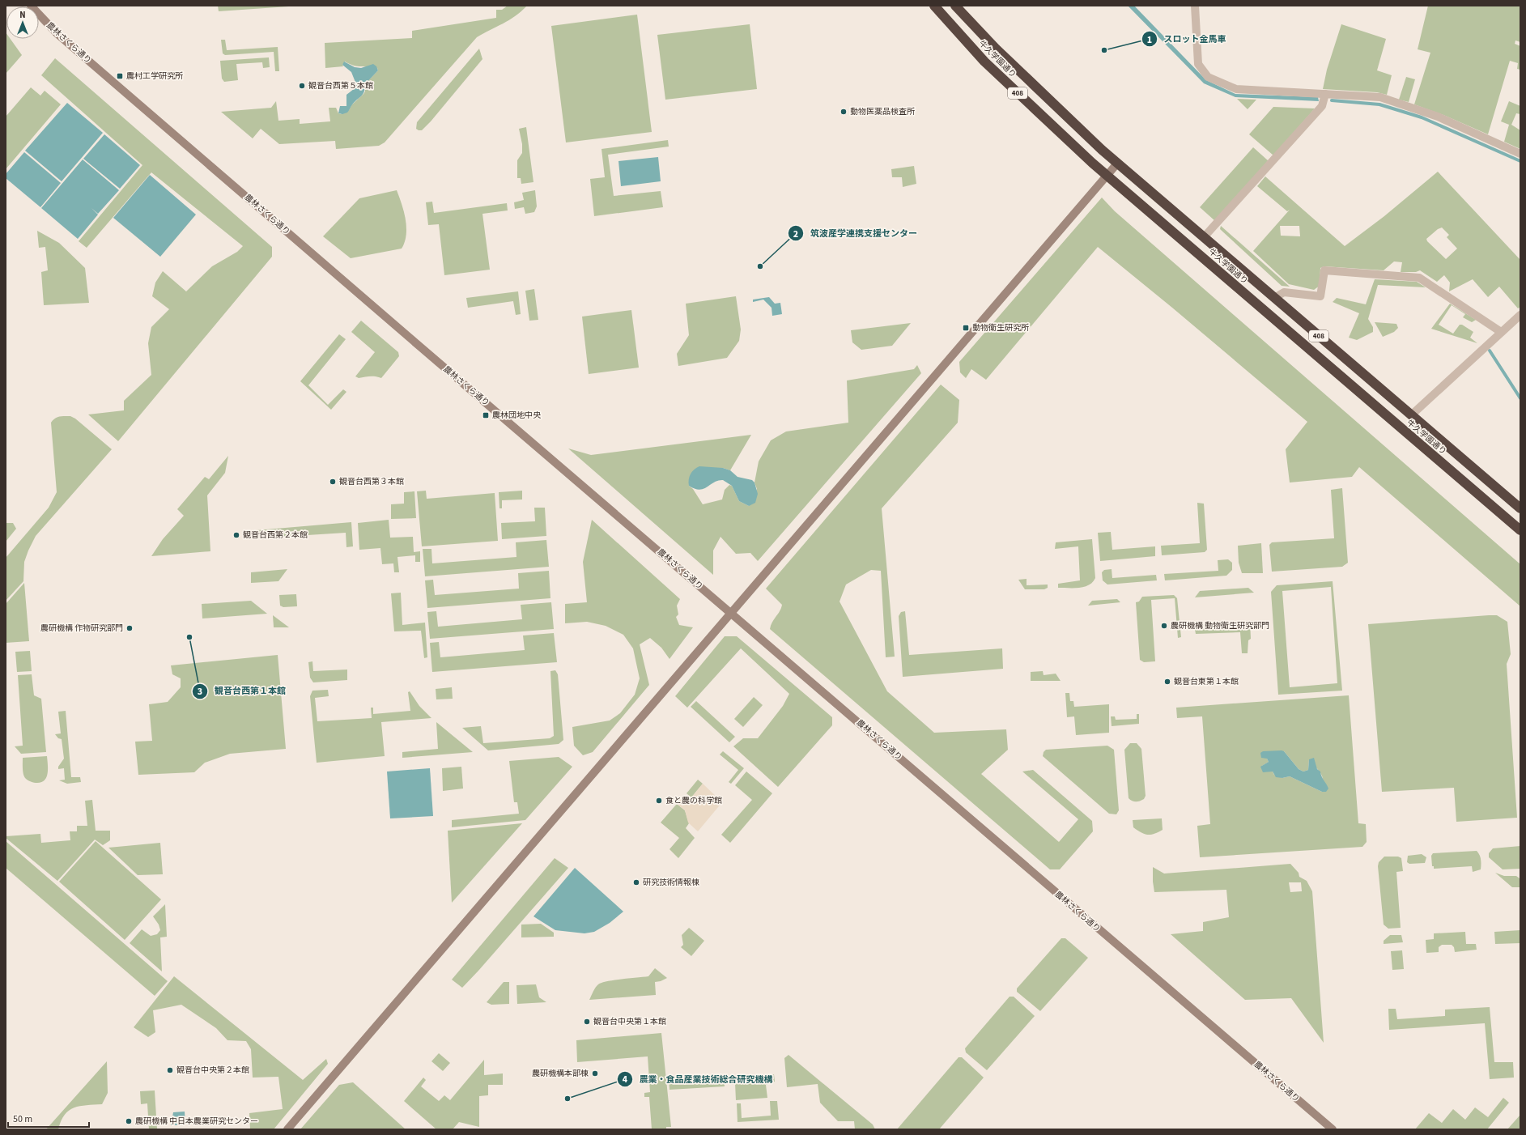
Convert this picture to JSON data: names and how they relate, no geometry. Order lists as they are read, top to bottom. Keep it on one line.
{"streets":{"highway":["牛久学園通り","408"],"street":["農林さくら通り"]},"places":{"other":["スロット金馬車","観音台西第５本館","動物医薬品検査所","筑波産学連携支援センター","観音台西第３本館","観音台西第２本館","農研機構 動物衛生研究部門","農研機構 作物研究部門","観音台西第１本館","観音台東第１本館","食と農の科学館","研究技術情報棟","観音台中央第１本館","観音台中央第２本館","農研機構本部棟","農業・食品産業技術総合研究機構","農研機構 中日本農業研究センター"],"transit":["農村工学研究所","動物衛生研究所","農林団地中央"]},"scale_bar":"50 m","north":"top"}
